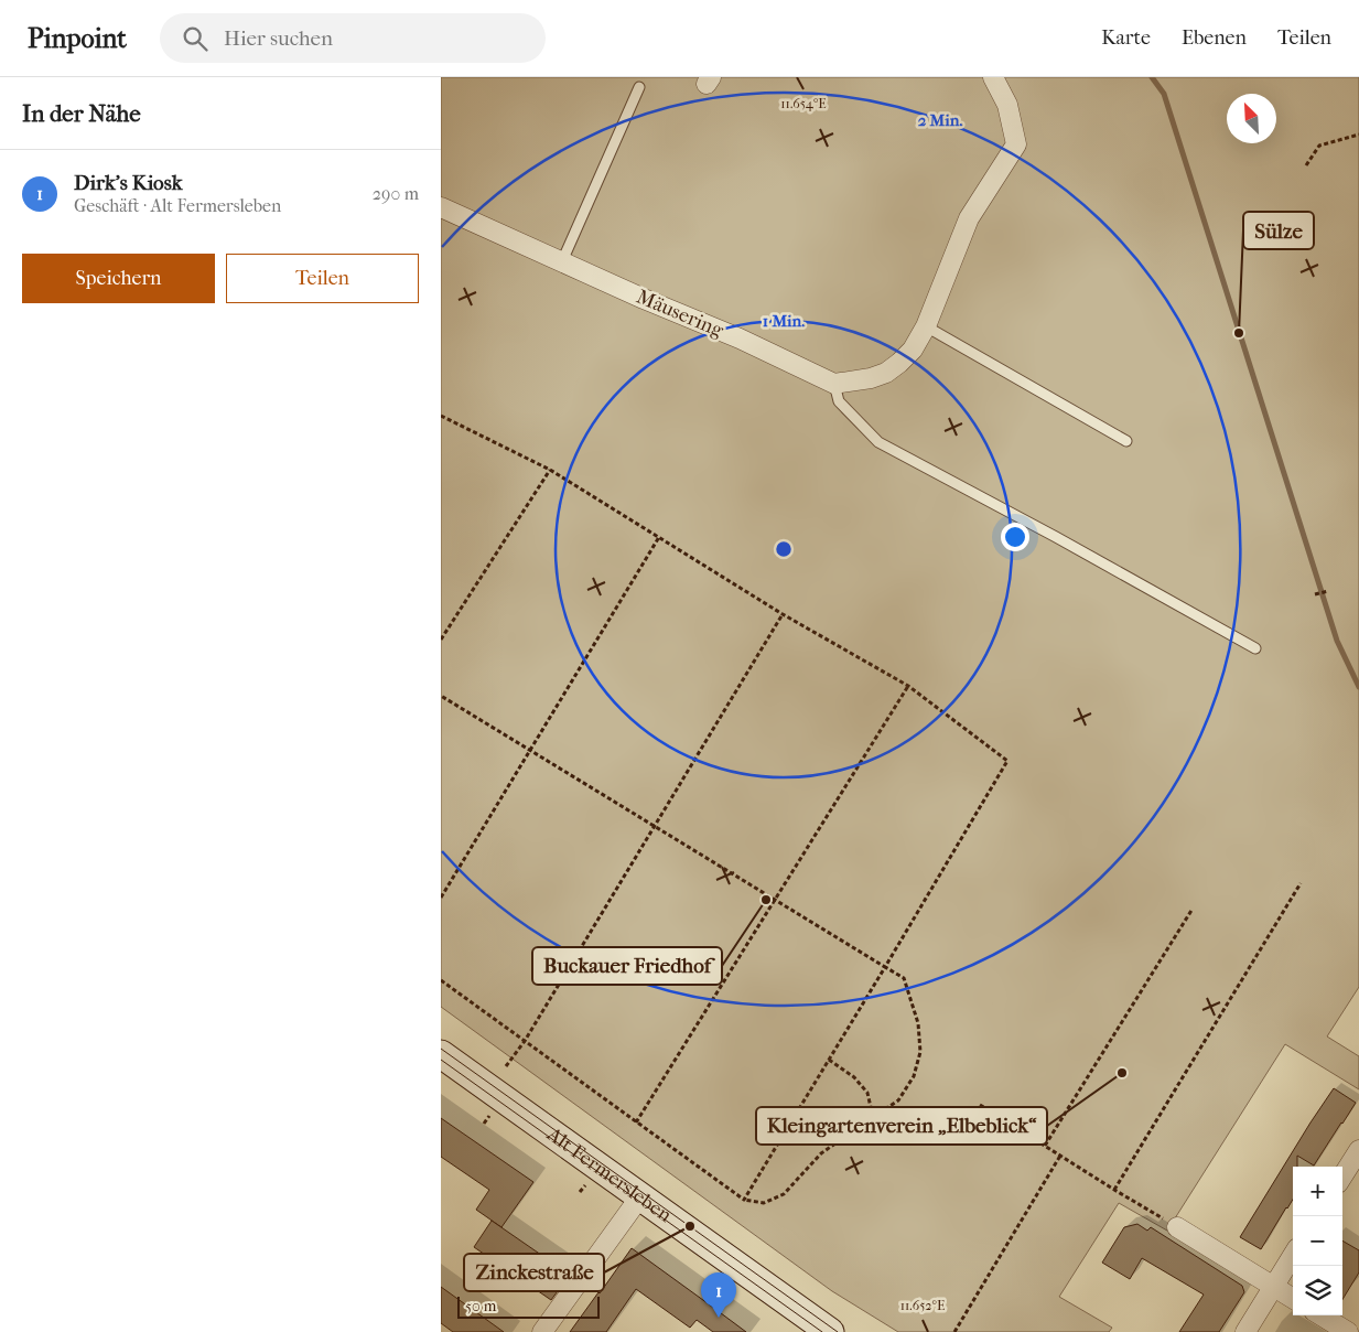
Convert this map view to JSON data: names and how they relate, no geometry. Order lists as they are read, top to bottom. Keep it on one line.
{"streets":{"main road":["Alt Fermersleben"],"street":["Mäusering"]},"places":["Sülze","Buckauer Friedhof","Kleingartenverein „Elbeblick“","Zinckestraße"],"scale_bar":"50 m","north":"top left","page":{"header":"Pinpoint","search":"Hier suchen","nav":["Karte","Ebenen","Teilen"],"heading":"In der Nähe","list":[{"mark":"1","name":"Dirk's Kiosk","note":"Geschäft · Alt Fermersleben","value":"290 m"}],"buttons":["Speichern","Teilen"],"map_buttons":["+","−"],"pins":"1","scale":"50 m"},"coordinates":["11.654°E","11.652°E"],"rings":["2 Min.","1 Min."]}
